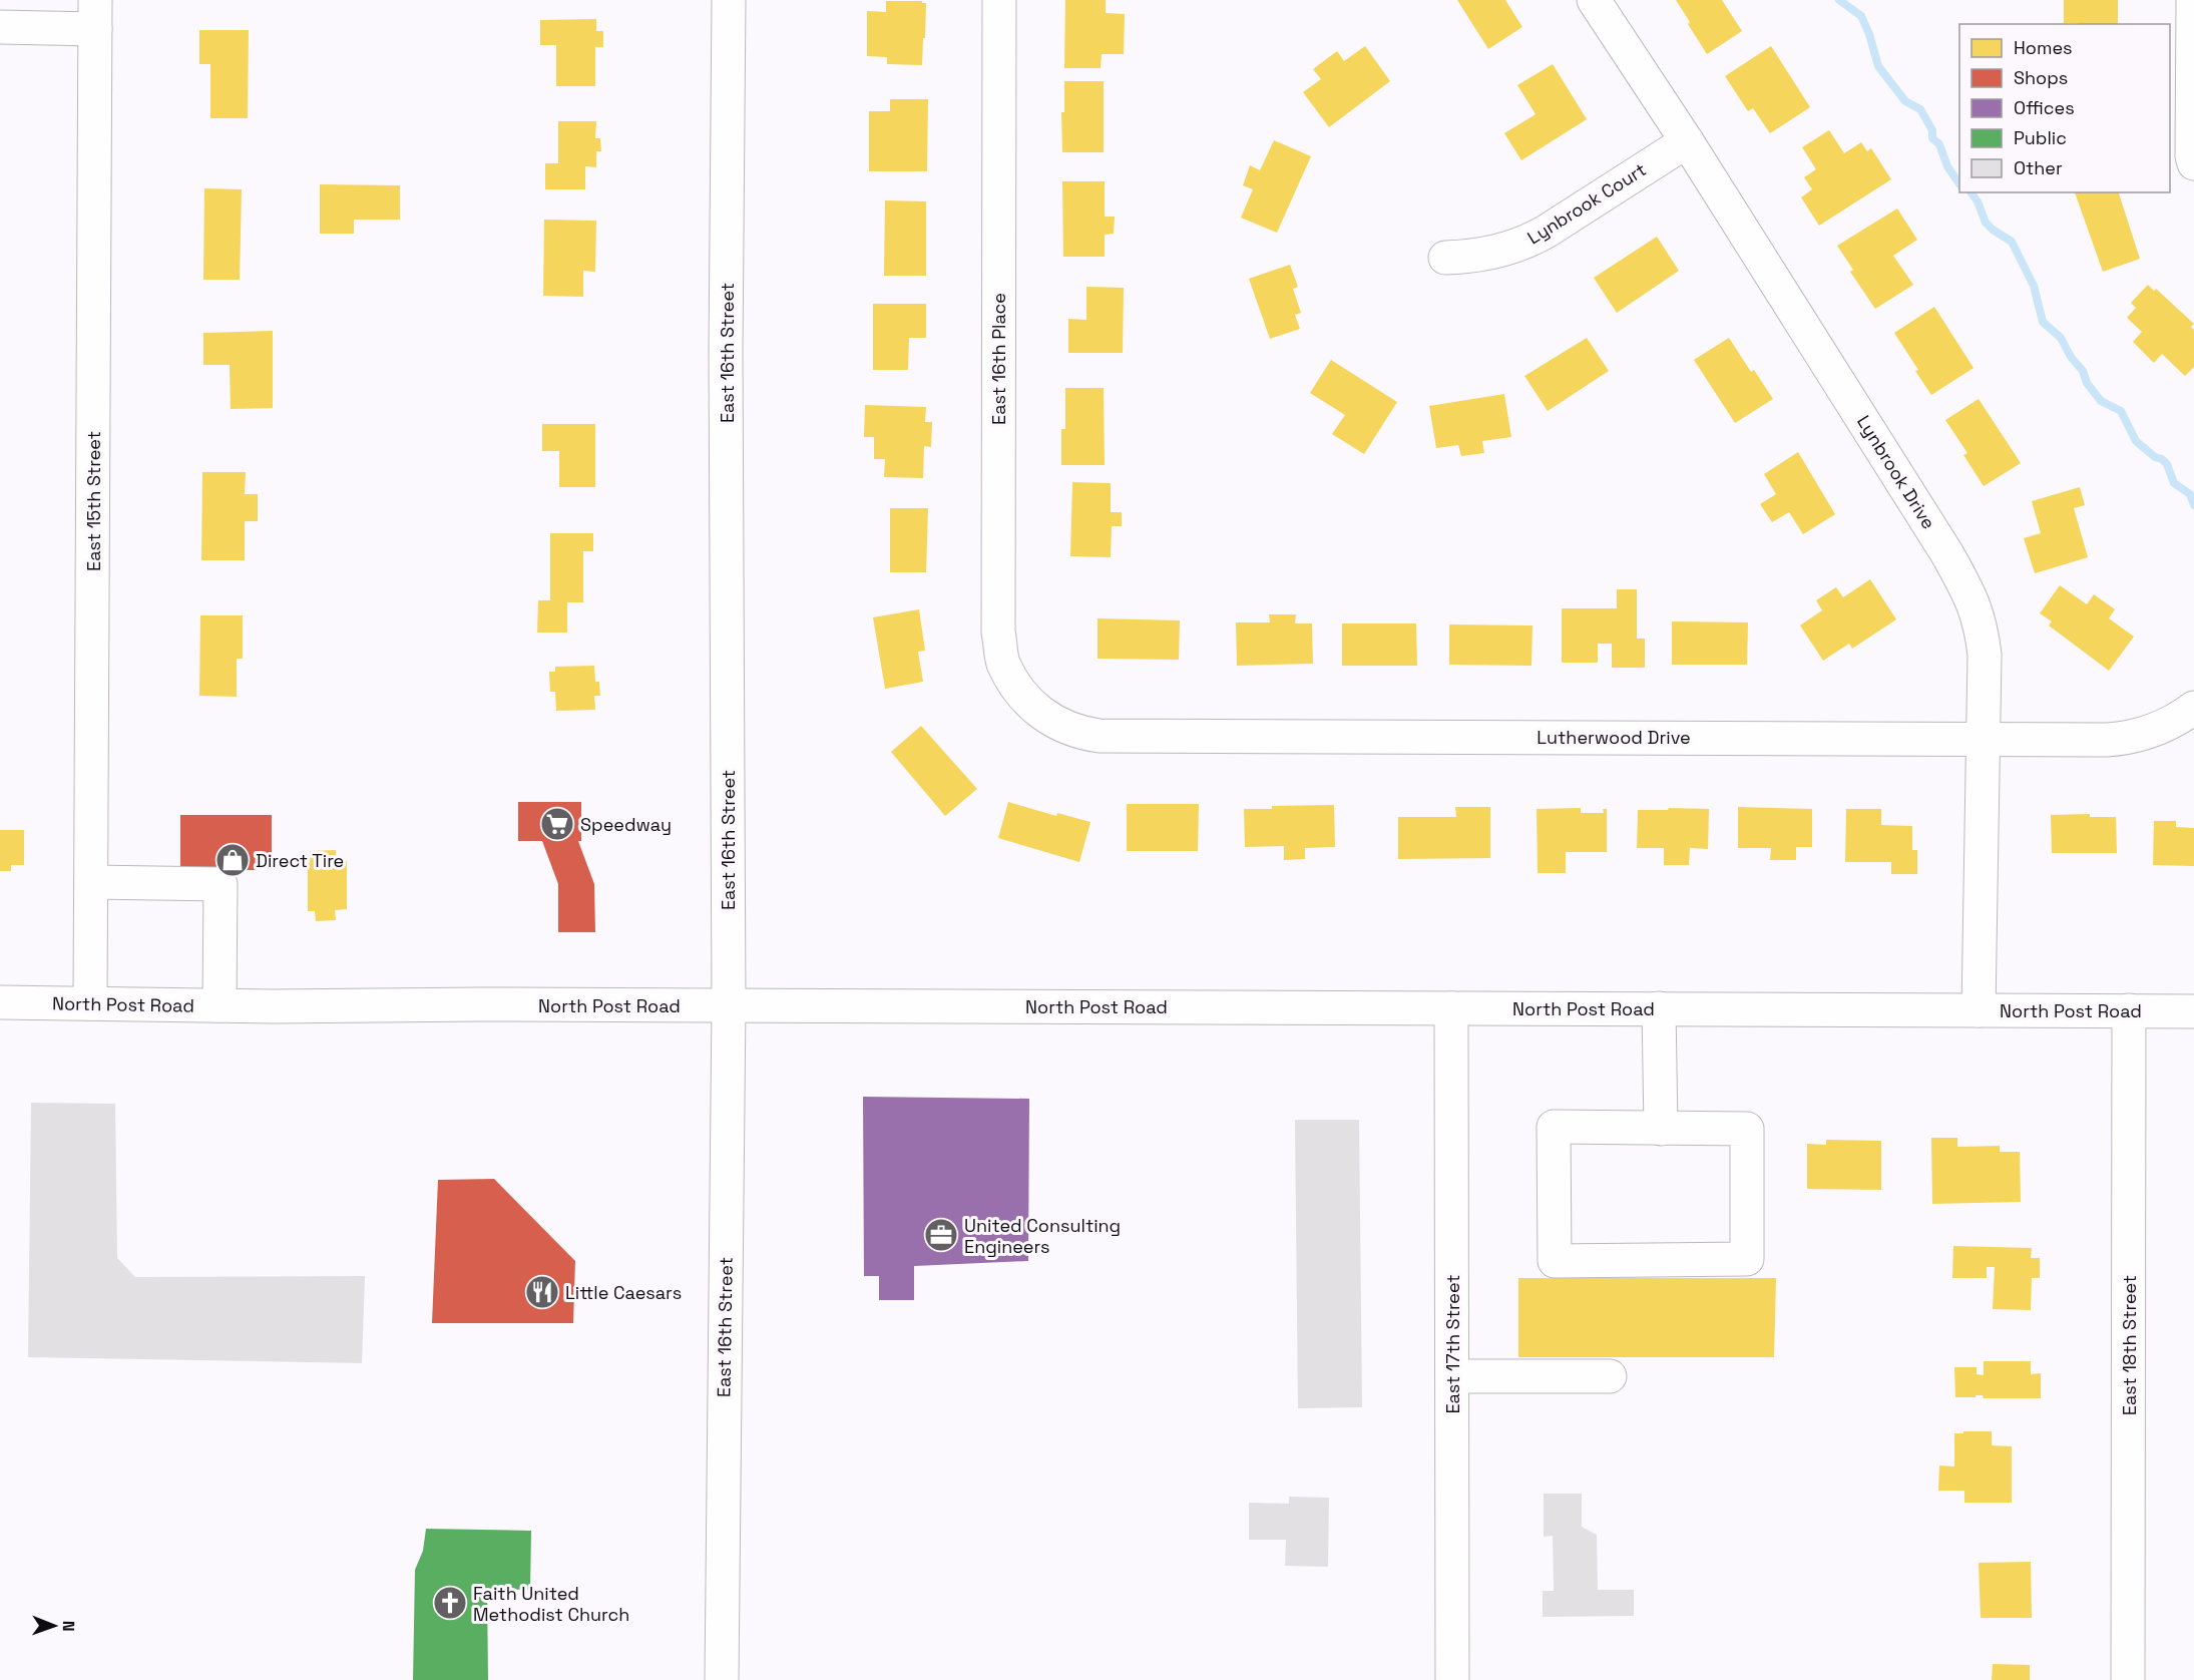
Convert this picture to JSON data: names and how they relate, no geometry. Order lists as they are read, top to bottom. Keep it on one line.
{"streets":{"street":["Lynbrook Court","East 16th Street","East 16th Place","Lynbrook Drive","East 15th Street","Lutherwood Drive","North Post Road","East 17th Street","East 18th Street"]},"crossings":[["Lynbrook Court","Lynbrook Drive"],["East 16th Street","North Post Road"],["East 16th Place","Lutherwood Drive"],["Lynbrook Drive","Lutherwood Drive"],["Lynbrook Drive","North Post Road"],["East 15th Street","North Post Road"],["North Post Road","East 17th Street"],["North Post Road","East 18th Street"]],"places":{"supermarket":["Speedway"],"shop":["Direct Tire"],"office":["United Consulting Engineers"],"restaurant":["Little Caesars"],"church":["Faith United Methodist Church"]},"legend":["Homes","Shops","Offices","Public","Other"],"north":"right"}
